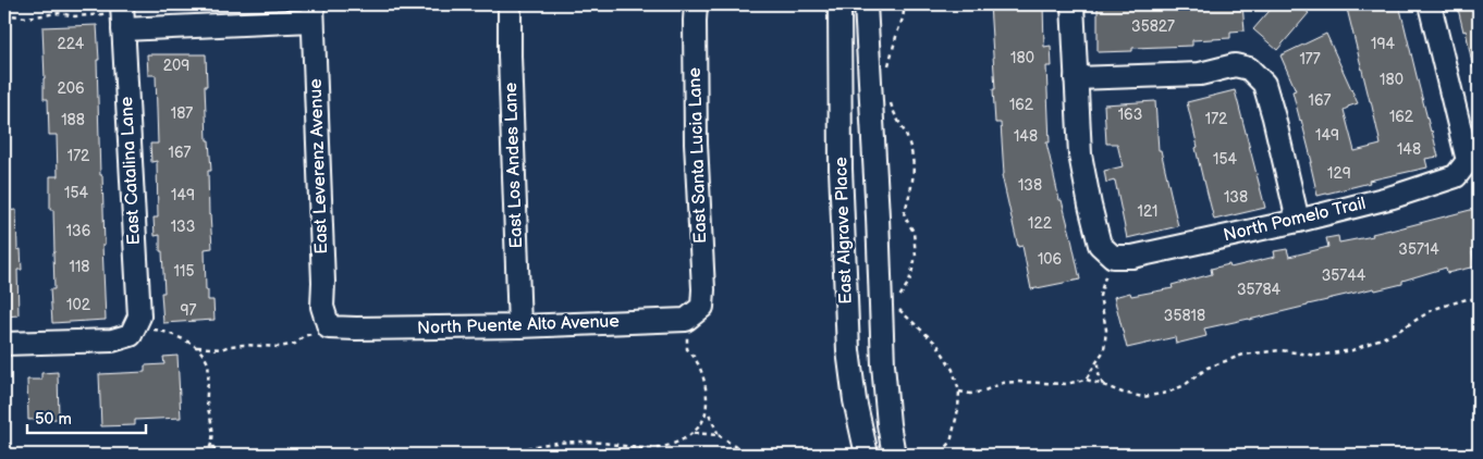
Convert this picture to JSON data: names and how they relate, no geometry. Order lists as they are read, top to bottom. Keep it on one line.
{"streets":{"street":["East Santa Lucia Lane","East Los Andes Lane","East Leverenz Avenue","East Catalina Lane","North Pomelo Trail","East Algrave Place","North Puente Alto Avenue"]},"crossings":[["East Santa Lucia Lane","North Puente Alto Avenue"],["East Los Andes Lane","North Puente Alto Avenue"],["East Leverenz Avenue","North Puente Alto Avenue"]],"house_numbers":["35827","224","194","180","177","209","180","206","167","162","187","163","162","172","188","149","148","148","167","172","154","129","138","154","149","138","121","122","133","136","35714","106","118","115","35744","35784","102","97","35818"],"scale_bar":"50 m"}
